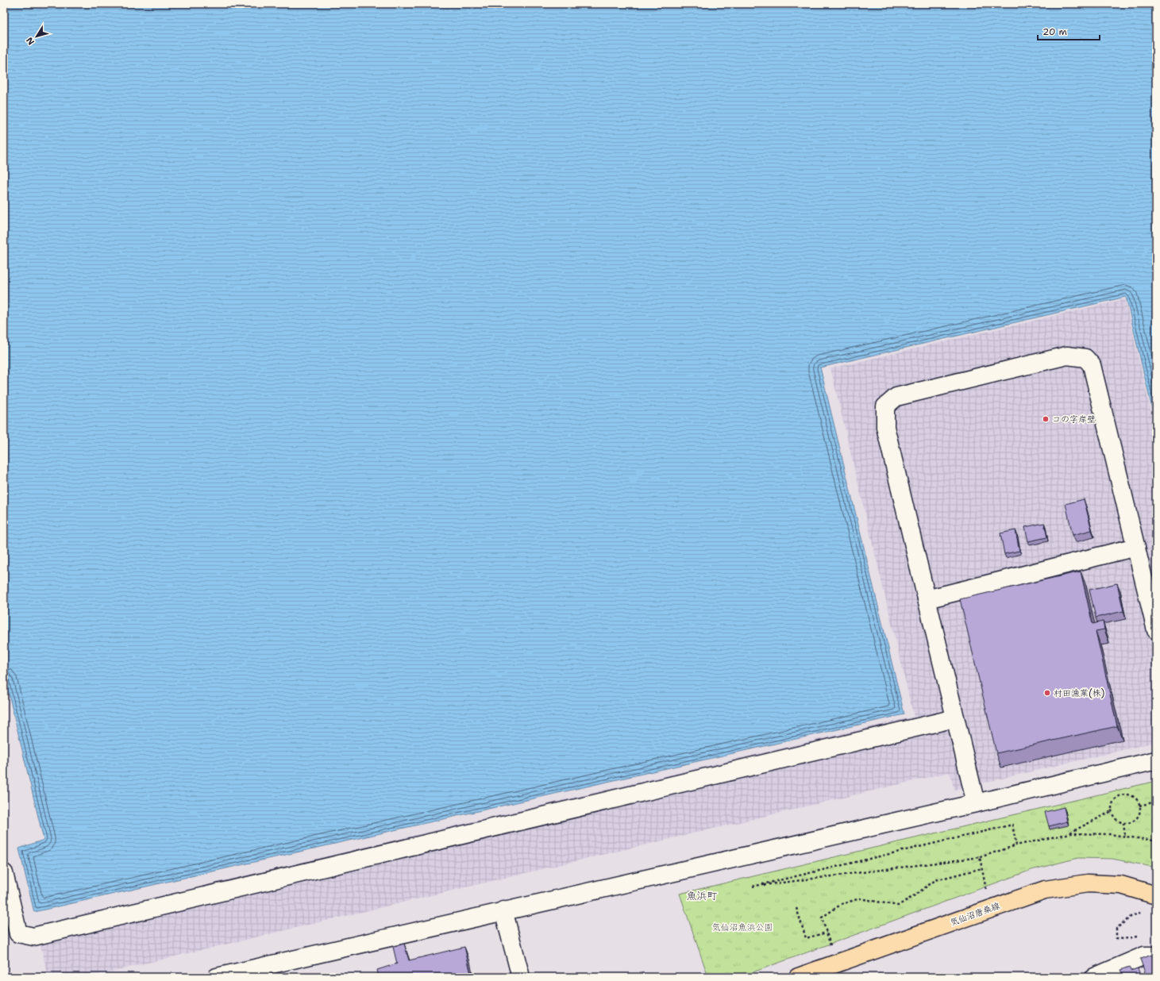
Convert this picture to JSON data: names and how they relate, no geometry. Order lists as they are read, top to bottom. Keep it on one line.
{"streets":{"main road":["気仙沼唐桑線"]},"districts":["魚浜町"],"parks":["気仙沼魚浜公園"],"places":["コの字岸壁","村田漁業(株)"],"scale_bar":"20 m","north":"bottom left"}
